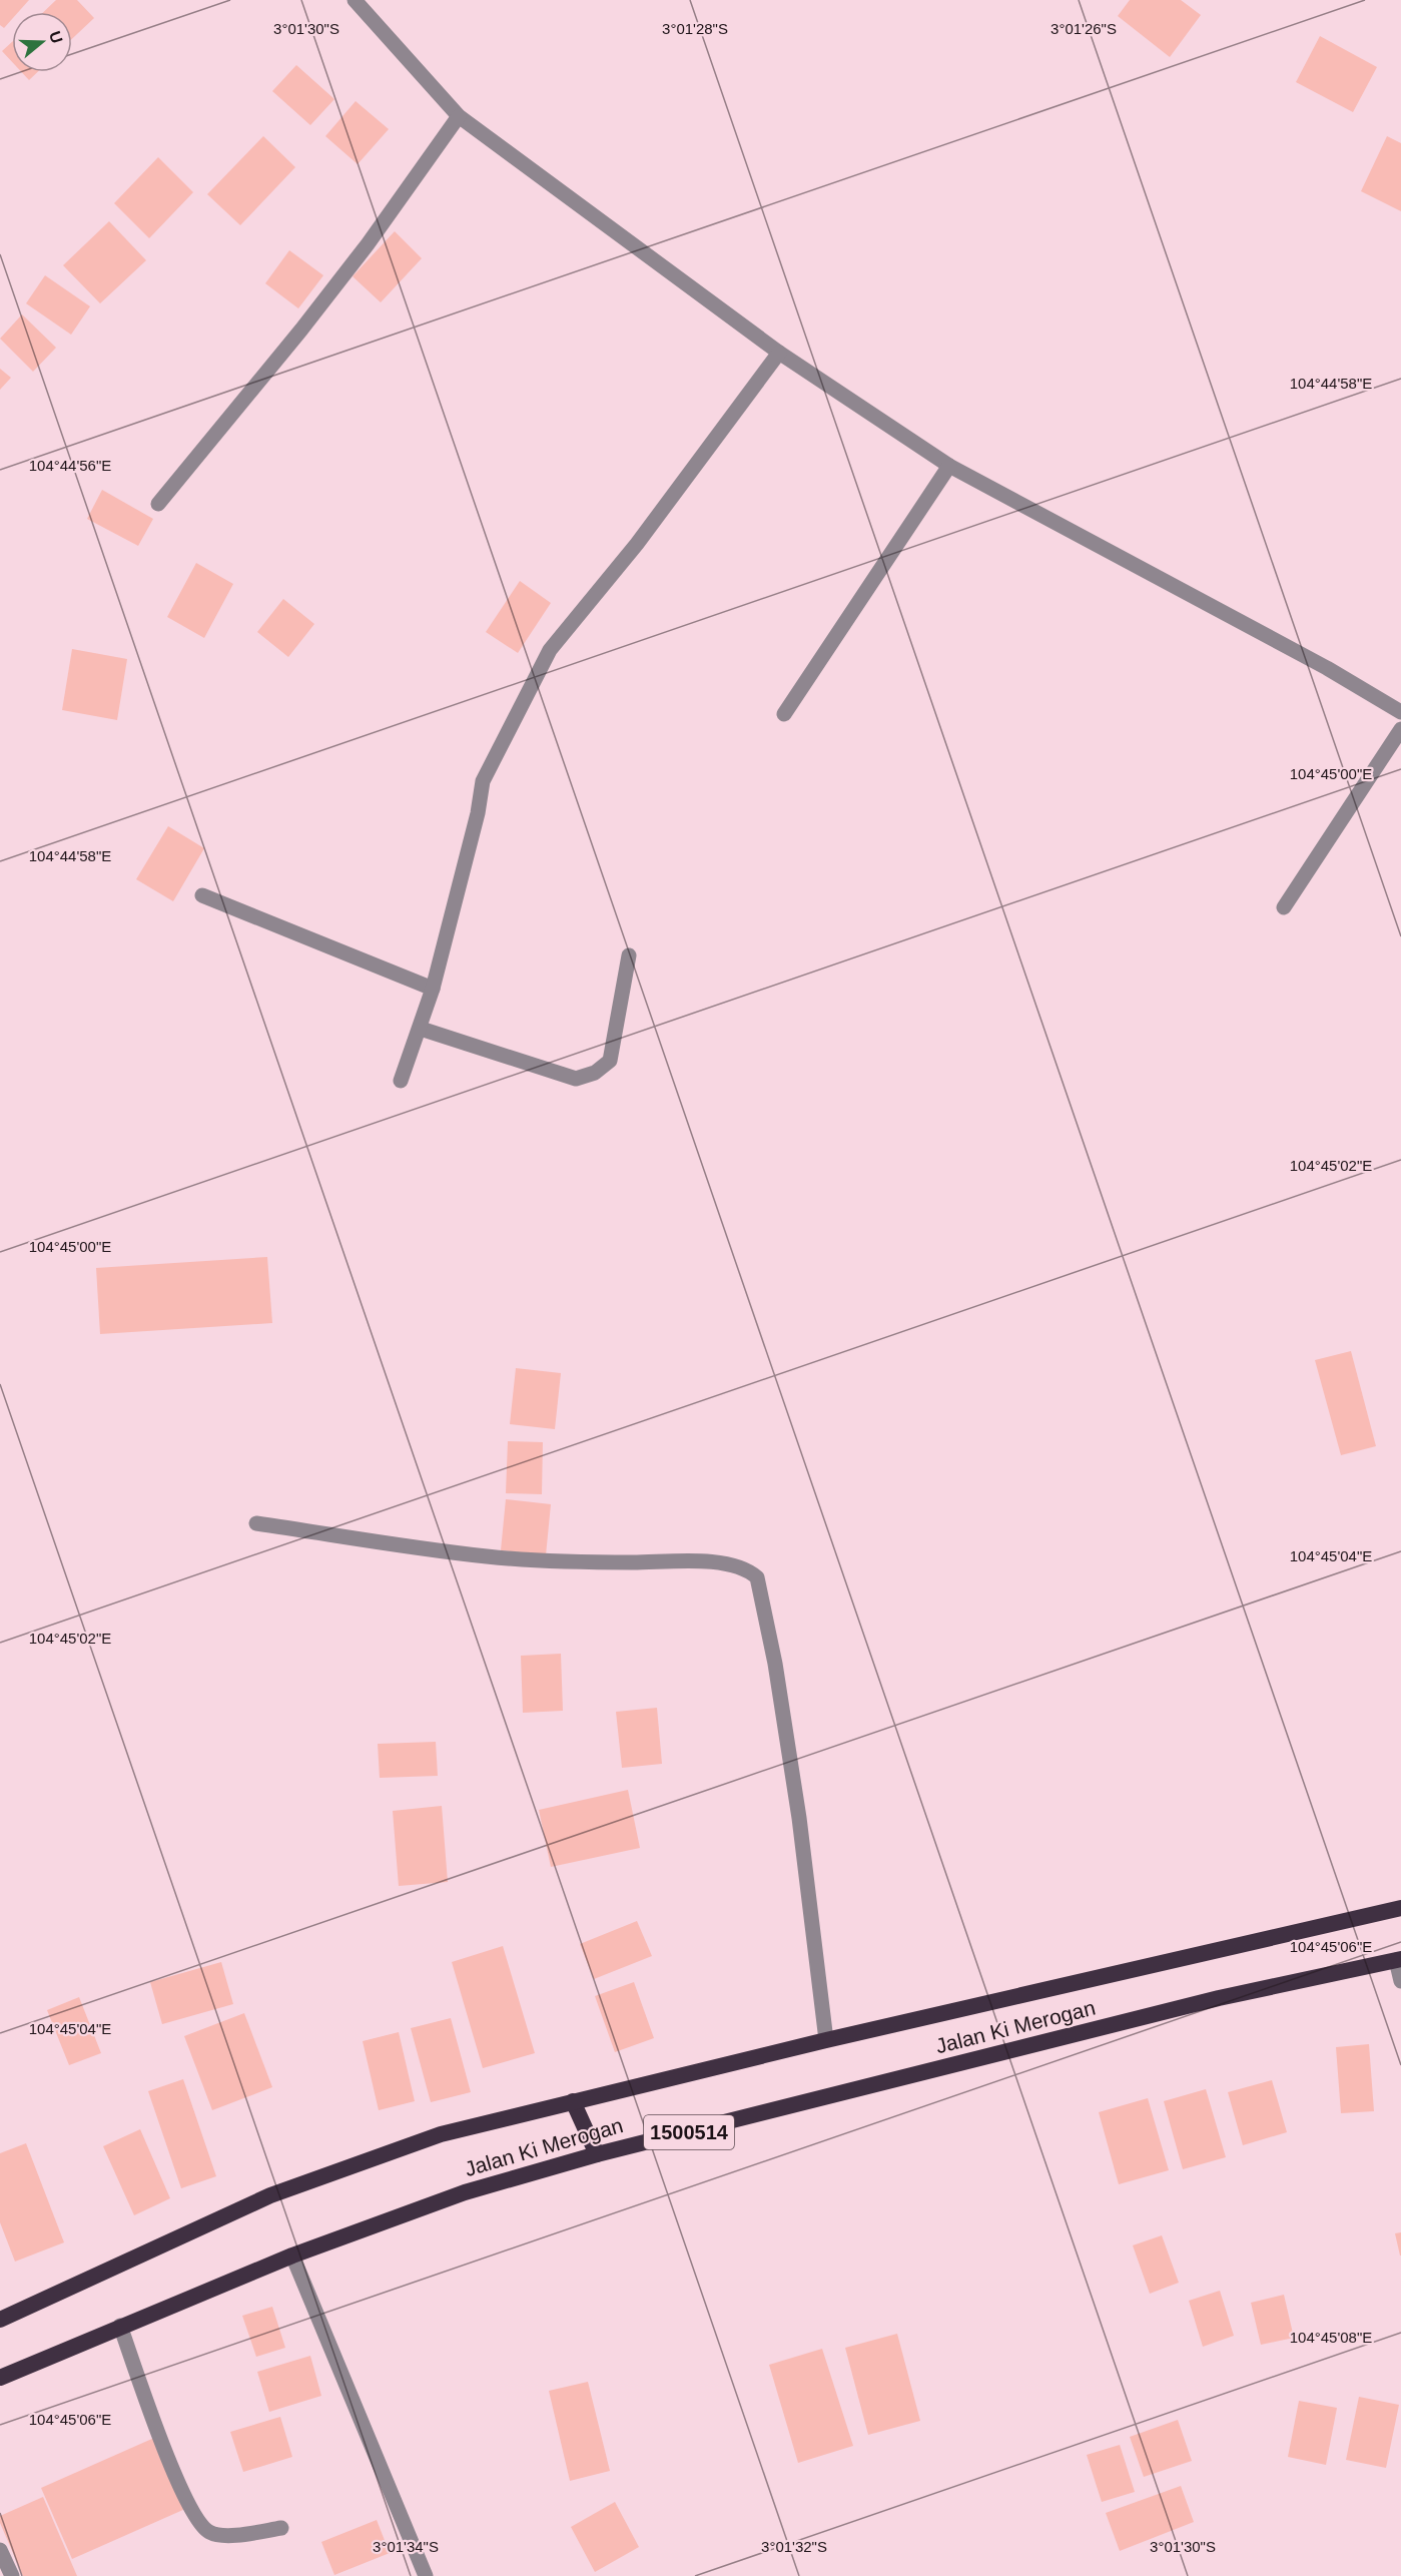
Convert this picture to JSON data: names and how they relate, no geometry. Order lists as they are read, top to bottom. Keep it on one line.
{"streets":{"highway":["Jalan Ki Merogan","1500514"]},"north":"right","coordinates":["3°01'30\"S","3°01'28\"S","3°01'26\"S","104°44'58\"E","104°44'56\"E","104°45'00\"E","104°45'02\"E","104°45'04\"E","104°45'06\"E","104°45'08\"E","3°01'34\"S","3°01'32\"S"]}
